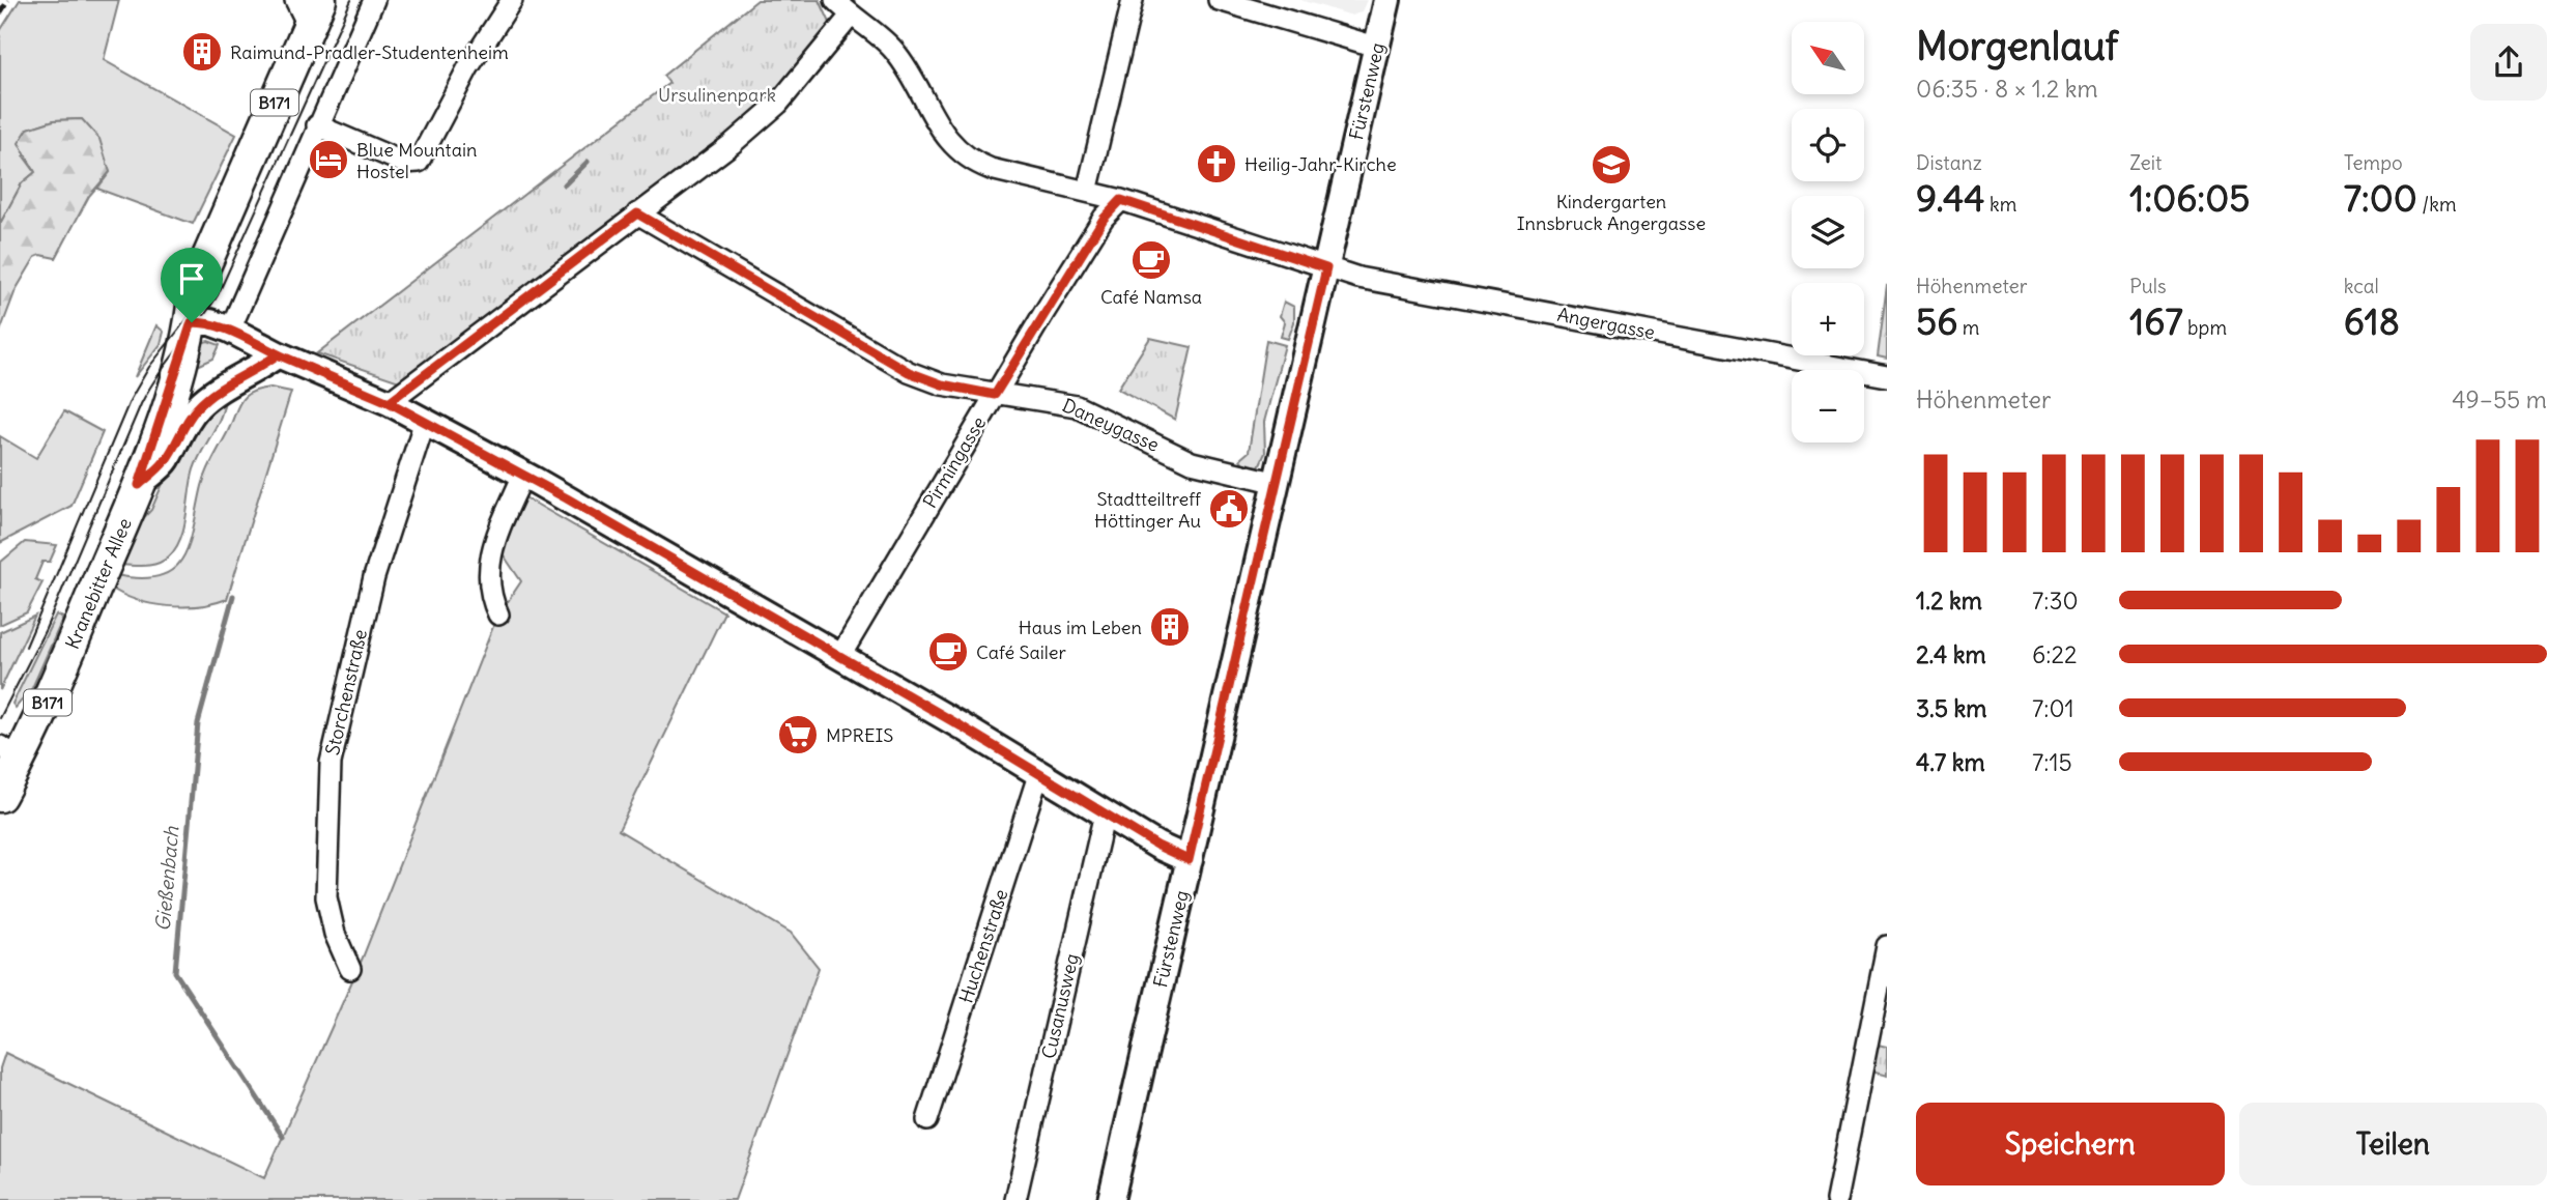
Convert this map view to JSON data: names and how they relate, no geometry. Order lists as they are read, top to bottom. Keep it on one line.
{"streets":{"main road":["B171","Kranebitter Allee"],"street":["Fürstenweg","Angergasse","Daneygasse","Pirmingasse","Storchenstraße","Huchenstraße","Cusanusweg"]},"crossings":[["Fürstenweg","Angergasse"],["Fürstenweg","Daneygasse"],["Angergasse","Pirmingasse"],["Daneygasse","Pirmingasse"]],"water":["Gießenbach"],"parks":["Ursulinenpark"],"places":{"building":["Raimund-Pradler-Studentenheim","Haus im Leben"],"hotel":["Blue Mountain Hostel"],"church":["Heilig-Jahr-Kirche"],"school or university":["Kindergarten Innsbruck Angergasse"],"cafe":["Café Namsa","Café Sailer"],"public building":["Stadtteiltreff Höttinger Au"],"supermarket":["MPREIS"]},"north":"top left","page":{"heading":["Morgenlauf","06:35 · 8 × 1.2 km"],"map_buttons":["+","−"],"stats":[["Distanz","9.44 km"],["Zeit","1:06:05"],["Tempo","7:00 /km"],["Höhenmeter","56 m"],["Puls","167 bpm"],["kcal","618"]],"chart":["Höhenmeter","49–55 m"],"list":[{"name":"1.2 km","note":"7:30"},{"name":"2.4 km","note":"6:22"},{"name":"3.5 km","note":"7:01"},{"name":"4.7 km","note":"7:15"}],"buttons":["Speichern","Teilen"]}}
